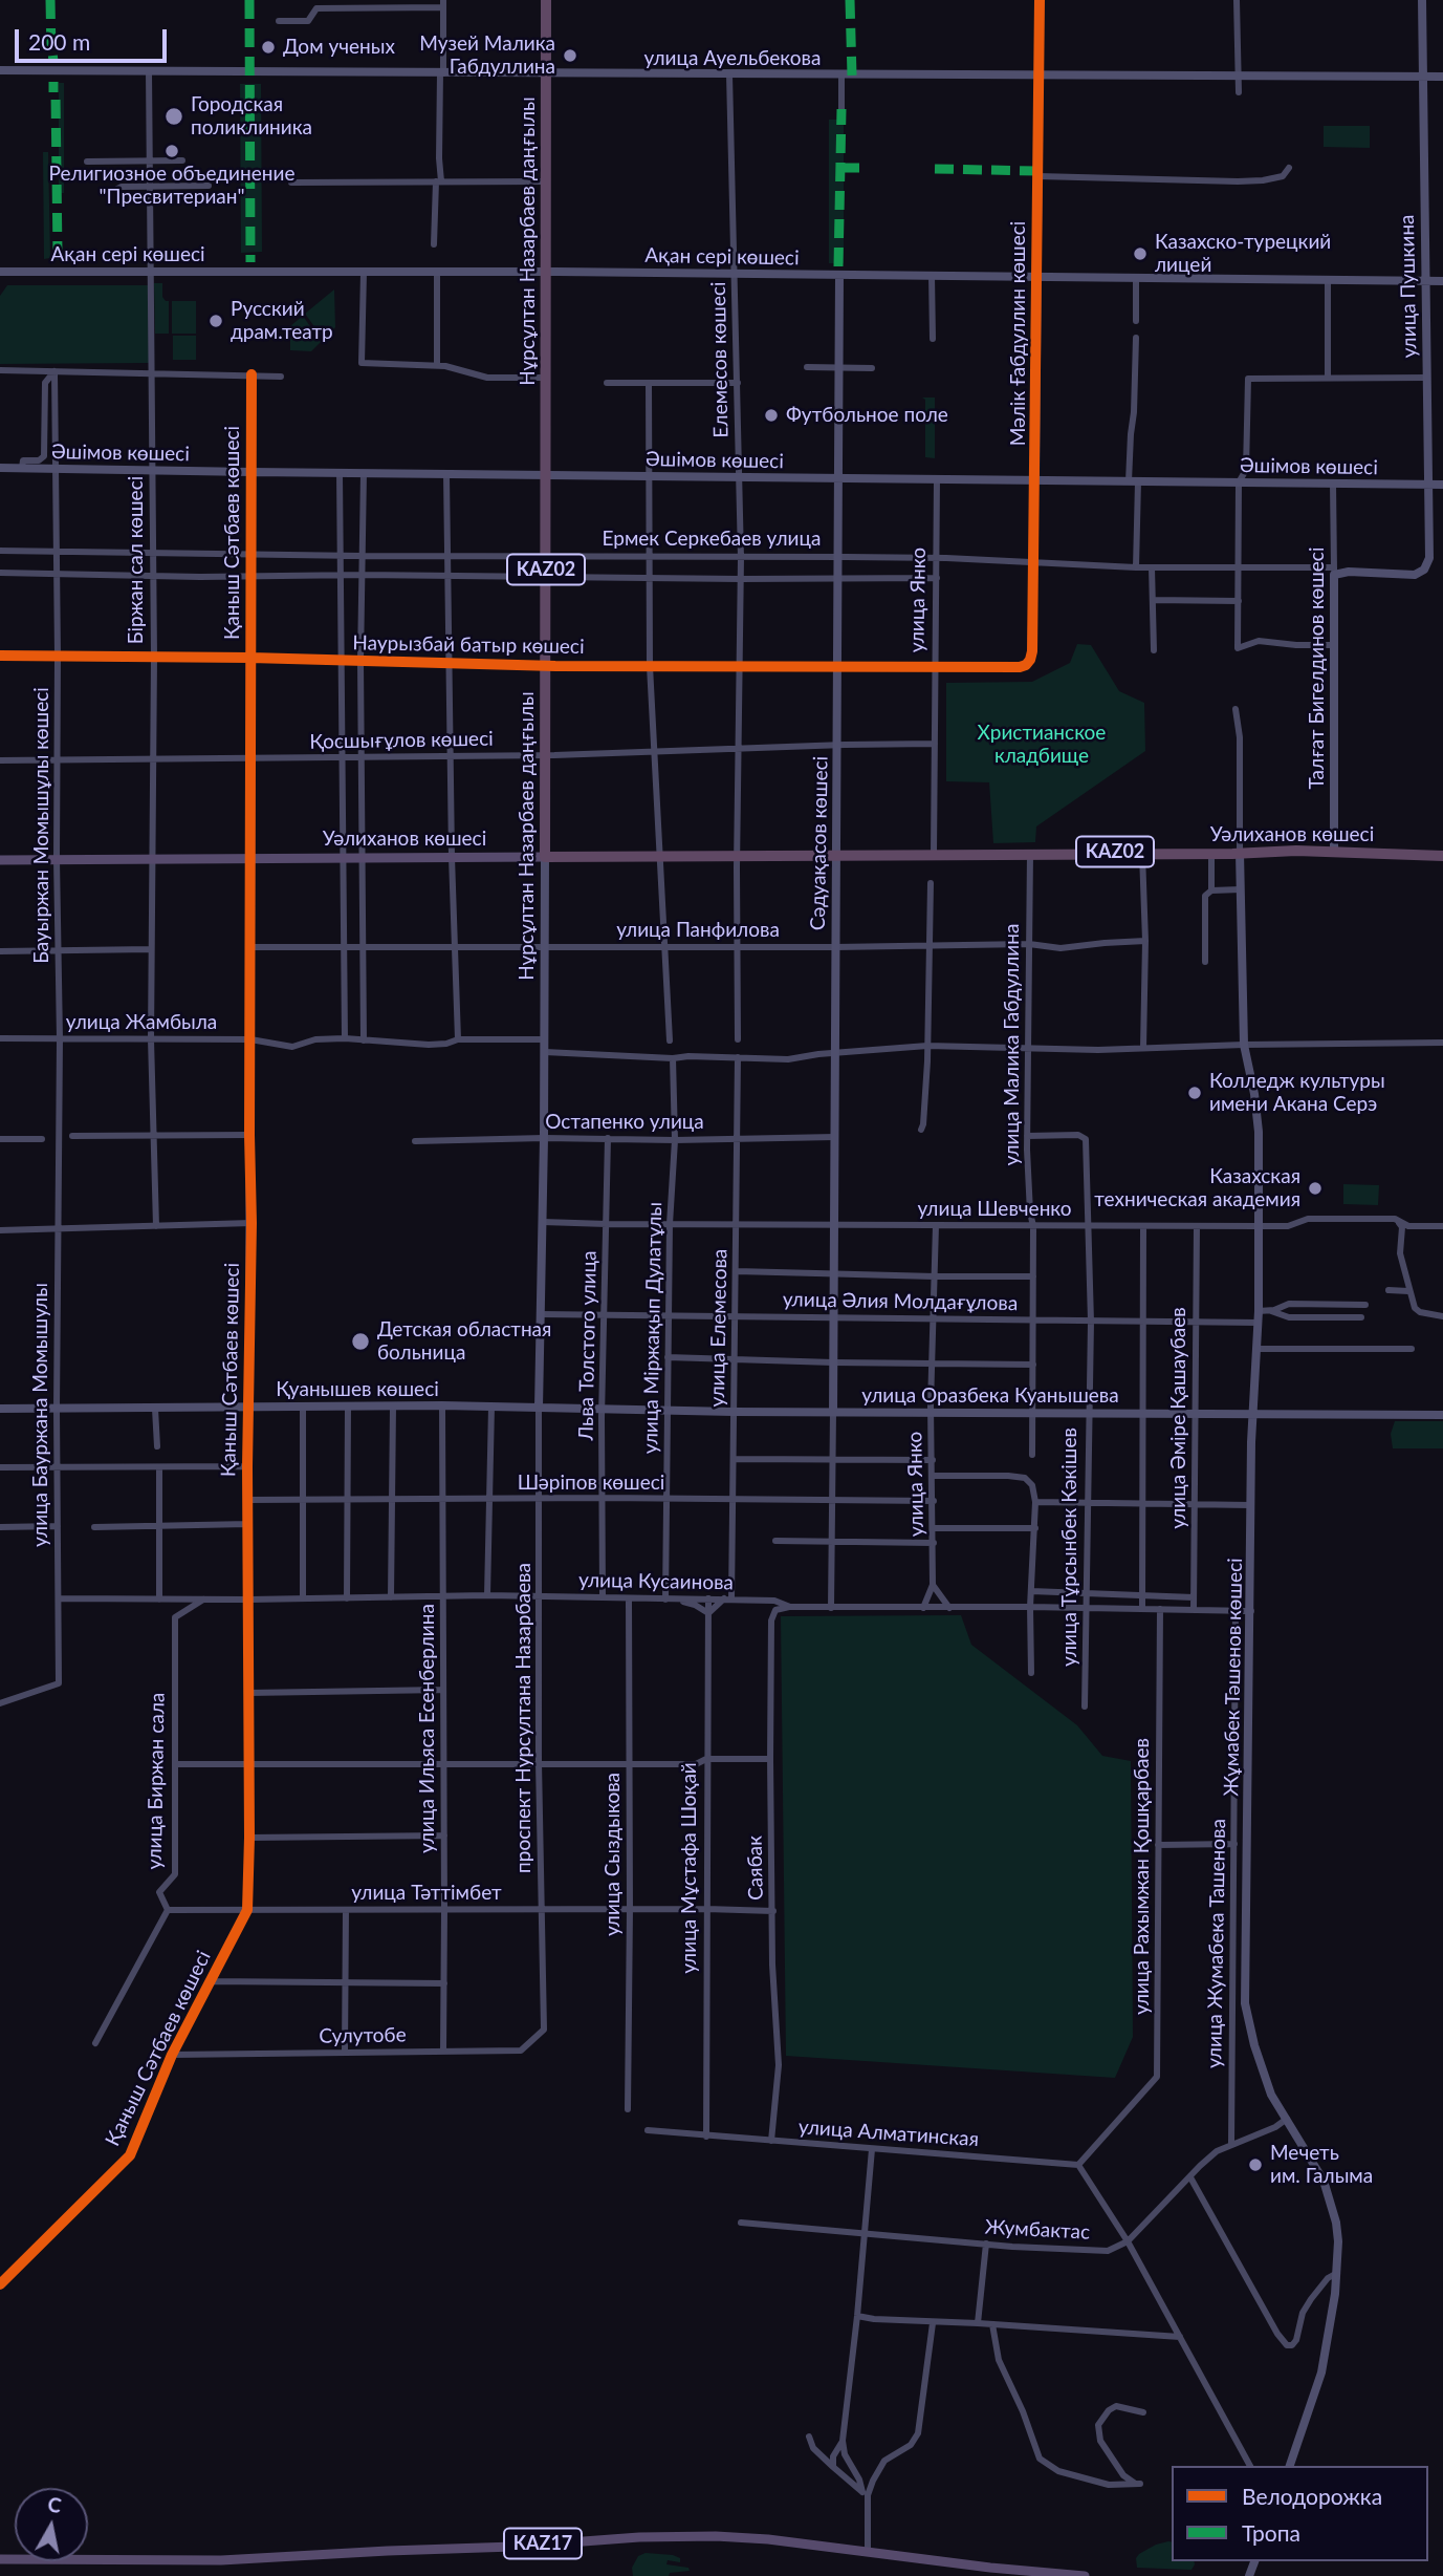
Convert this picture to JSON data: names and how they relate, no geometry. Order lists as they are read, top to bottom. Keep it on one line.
{"streets":{"highway":["Нұрсұлтан Назарбаев даңғылы","KАZ02","Уәлиханов көшесі"],"main road":["KAZ17"],"street":["улица Ауельбекова","Ақан сері көшесі","улица Пушкина","Мәлік Ғабдуллин көшесі","Елемесов көшесі","Әшімов көшесі","Қаныш Сәтбаев көшесі","Ермек Серкебаев улица","Біржан сал көшесі","улица Янко","Наурызбай батыр көшесі","Талғат Бигелдинов көшесі","Қосшығұлов көшесі","Бауыржан Момышұлы көшесі","Сәдуақасов көшесі","улица Панфилова","улица Жамбыла","улица Малика Габдуллина","Остапенко улица","улица Шевченко","улица Әлия Молдағұлова","улица Міржақып Дулатұлы","улица Елемесова","Льва Толстого улица","Қуанышев көшесі","улица Оразбека Куанышева","улица Бауржана Момышулы","улица Әміре Қашаубаев","Шәріпов көшесі","улица Тұрсынбек Кәкішев","улица Кусаинова","Жұмабек Тәшенов көшесі","проспект Нурсултана Назарбаева","улица Ильяса Есенберлина","улица Биржан сала","улица Сыздыкова","улица Мұстафа Шоқай","Саябак","улица Рахымжан Қошқарбаев","улица Тәттімбет","улица Жумабека Ташенова","Сулутобе","улица Алматинская","Жумбактас"]},"crossings":[["улица Ауельбекова","Нұрсұлтан Назарбаев даңғылы"],["улица Ауельбекова","улица Пушкина"],["улица Ауельбекова","Мәлік Ғабдуллин көшесі"],["улица Ауельбекова","Елемесов көшесі"],["улица Ауельбекова","Біржан сал көшесі"],["Нұрсұлтан Назарбаев даңғылы","Ақан сері көшесі"],["Нұрсұлтан Назарбаев даңғылы","Әшімов көшесі"],["Нұрсұлтан Назарбаев даңғылы","Ермек Серкебаев улица"],["Нұрсұлтан Назарбаев даңғылы","Наурызбай батыр көшесі"],["Нұрсұлтан Назарбаев даңғылы","Қосшығұлов көшесі"],["Нұрсұлтан Назарбаев даңғылы","Уәлиханов көшесі"],["Нұрсұлтан Назарбаев даңғылы","улица Панфилова"],["Нұрсұлтан Назарбаев даңғылы","улица Жамбыла"],["Нұрсұлтан Назарбаев даңғылы","Остапенко улица"],["Нұрсұлтан Назарбаев даңғылы","улица Шевченко"],["Нұрсұлтан Назарбаев даңғылы","улица Әлия Молдағұлова"],["Нұрсұлтан Назарбаев даңғылы","Қуанышев көшесі"],["Нұрсұлтан Назарбаев даңғылы","улица Оразбека Куанышева"],["Нұрсұлтан Назарбаев даңғылы","проспект Нурсултана Назарбаева"],["Ақан сері көшесі","улица Пушкина"],["Ақан сері көшесі","Мәлік Ғабдуллин көшесі"],["Ақан сері көшесі","Елемесов көшесі"],["Ақан сері көшесі","Біржан сал көшесі"],["Ақан сері көшесі","Сәдуақасов көшесі"],["улица Пушкина","Әшімов көшесі"],["улица Пушкина","Ермек Серкебаев улица"],["Мәлік Ғабдуллин көшесі","Әшімов көшесі"],["Мәлік Ғабдуллин көшесі","Ермек Серкебаев улица"],["Мәлік Ғабдуллин көшесі","улица Янко"],["Мәлік Ғабдуллин көшесі","Наурызбай батыр көшесі"],["Елемесов көшесі","Әшімов көшесі"],["Елемесов көшесі","Ермек Серкебаев улица"],["Елемесов көшесі","Наурызбай батыр көшесі"],["Елемесов көшесі","Қосшығұлов көшесі"],["Елемесов көшесі","Уәлиханов көшесі"],["Елемесов көшесі","улица Панфилова"],["Әшімов көшесі","Қаныш Сәтбаев көшесі"],["Әшімов көшесі","Біржан сал көшесі"],["Әшімов көшесі","улица Янко"],["Әшімов көшесі","Талғат Бигелдинов көшесі"],["Әшімов көшесі","Бауыржан Момышұлы көшесі"],["Әшімов көшесі","Сәдуақасов көшесі"],["Қаныш Сәтбаев көшесі","Ермек Серкебаев улица"],["Қаныш Сәтбаев көшесі","Наурызбай батыр көшесі"],["Қаныш Сәтбаев көшесі","Қосшығұлов көшесі"],["Қаныш Сәтбаев көшесі","Уәлиханов көшесі"],["Қаныш Сәтбаев көшесі","улица Панфилова"],["Қаныш Сәтбаев көшесі","улица Жамбыла"],["Қаныш Сәтбаев көшесі","Қуанышев көшесі"],["Қаныш Сәтбаев көшесі","Шәріпов көшесі"],["Қаныш Сәтбаев көшесі","улица Кусаинова"],["Қаныш Сәтбаев көшесі","улица Тәттімбет"],["Қаныш Сәтбаев көшесі","Сулутобе"],["Ермек Серкебаев улица","Біржан сал көшесі"],["Ермек Серкебаев улица","улица Янко"],["Ермек Серкебаев улица","Талғат Бигелдинов көшесі"],["Ермек Серкебаев улица","Бауыржан Момышұлы көшесі"],["Ермек Серкебаев улица","Сәдуақасов көшесі"],["Біржан сал көшесі","Наурызбай батыр көшесі"],["Біржан сал көшесі","Қосшығұлов көшесі"],["Біржан сал көшесі","Уәлиханов көшесі"],["Біржан сал көшесі","улица Жамбыла"],["KАZ02","Уәлиханов көшесі"],["KАZ02","улица Малика Габдуллина"],["KАZ02","Жұмабек Тәшенов көшесі"],["улица Янко","Наурызбай батыр көшесі"],["улица Янко","Қосшығұлов көшесі"],["улица Янко","Уәлиханов көшесі"],["улица Янко","улица Шевченко"],["улица Янко","улица Әлия Молдағұлова"],["улица Янко","улица Оразбека Куанышева"],["улица Янко","Шәріпов көшесі"],["улица Янко","улица Кусаинова"],["Наурызбай батыр көшесі","Бауыржан Момышұлы көшесі"],["Наурызбай батыр көшесі","Сәдуақасов көшесі"],["Талғат Бигелдинов көшесі","Уәлиханов көшесі"],["Қосшығұлов көшесі","Бауыржан Момышұлы көшесі"],["Қосшығұлов көшесі","Сәдуақасов көшесі"],["Бауыржан Момышұлы көшесі","Уәлиханов көшесі"],["Бауыржан Момышұлы көшесі","улица Жамбыла"],["Бауыржан Момышұлы көшесі","улица Бауржана Момышулы"],["Уәлиханов көшесі","Сәдуақасов көшесі"],["Уәлиханов көшесі","улица Малика Габдуллина"],["Уәлиханов көшесі","Жұмабек Тәшенов көшесі"],["Сәдуақасов көшесі","улица Панфилова"],["Сәдуақасов көшесі","Остапенко улица"],["Сәдуақасов көшесі","улица Шевченко"],["Сәдуақасов көшесі","улица Әлия Молдағұлова"],["Сәдуақасов көшесі","улица Оразбека Куанышева"],["улица Панфилова","улица Малика Габдуллина"],["улица Малика Габдуллина","улица Шевченко"],["улица Малика Габдуллина","улица Әлия Молдағұлова"],["улица Малика Габдуллина","улица Оразбека Куанышева"],["улица Малика Габдуллина","улица Тұрсынбек Кәкішев"],["Остапенко улица","улица Міржақып Дулатұлы"],["Остапенко улица","улица Елемесова"],["Остапенко улица","Льва Толстого улица"],["улица Шевченко","улица Міржақып Дулатұлы"],["улица Шевченко","улица Елемесова"],["улица Шевченко","Льва Толстого улица"],["улица Шевченко","улица Әміре Қашаубаев"],["улица Шевченко","улица Тұрсынбек Кәкішев"],["улица Шевченко","Жұмабек Тәшенов көшесі"],["улица Әлия Молдағұлова","улица Міржақып Дулатұлы"],["улица Әлия Молдағұлова","улица Елемесова"],["улица Әлия Молдағұлова","Льва Толстого улица"],["улица Әлия Молдағұлова","улица Әміре Қашаубаев"],["улица Әлия Молдағұлова","улица Тұрсынбек Кәкішев"],["улица Әлия Молдағұлова","Жұмабек Тәшенов көшесі"],["улица Міржақып Дулатұлы","улица Оразбека Куанышева"],["улица Міржақып Дулатұлы","Шәріпов көшесі"],["улица Міржақып Дулатұлы","улица Кусаинова"],["улица Елемесова","улица Оразбека Куанышева"],["улица Елемесова","Шәріпов көшесі"],["улица Елемесова","улица Кусаинова"],["Льва Толстого улица","улица Оразбека Куанышева"],["Льва Толстого улица","Шәріпов көшесі"],["Льва Толстого улица","улица Кусаинова"],["Қуанышев көшесі","улица Оразбека Куанышева"],["Қуанышев көшесі","улица Бауржана Момышулы"],["Қуанышев көшесі","проспект Нурсултана Назарбаева"],["Қуанышев көшесі","улица Ильяса Есенберлина"],["улица Оразбека Куанышева","улица Әміре Қашаубаев"],["улица Оразбека Куанышева","улица Тұрсынбек Кәкішев"],["улица Оразбека Куанышева","Жұмабек Тәшенов көшесі"],["улица Оразбека Куанышева","проспект Нурсултана Назарбаева"],["улица Бауржана Момышулы","улица Кусаинова"],["улица Әміре Қашаубаев","улица Кусаинова"],["Шәріпов көшесі","проспект Нурсултана Назарбаева"],["Шәріпов көшесі","улица Ильяса Есенберлина"],["улица Тұрсынбек Кәкішев","улица Кусаинова"],["улица Кусаинова","Жұмабек Тәшенов көшесі"],["улица Кусаинова","проспект Нурсултана Назарбаева"],["улица Кусаинова","улица Ильяса Есенберлина"],["улица Кусаинова","улица Биржан сала"],["улица Кусаинова","улица Сыздыкова"],["улица Кусаинова","улица Мұстафа Шоқай"],["улица Кусаинова","Саябак"],["улица Кусаинова","улица Рахымжан Қошқарбаев"],["улица Кусаинова","улица Жумабека Ташенова"],["проспект Нурсултана Назарбаева","улица Тәттімбет"],["проспект Нурсултана Назарбаева","Сулутобе"],["улица Ильяса Есенберлина","улица Тәттімбет"],["улица Ильяса Есенберлина","Сулутобе"],["улица Биржан сала","улица Тәттімбет"],["улица Сыздыкова","улица Тәттімбет"],["улица Мұстафа Шоқай","улица Тәттімбет"],["улица Мұстафа Шоқай","улица Алматинская"],["Саябак","улица Тәттімбет"],["Саябак","улица Алматинская"],["улица Рахымжан Қошқарбаев","улица Алматинская"]],"parks":["Христианское кладбище"],"places":["Дом ученых","Музей Малика Габдуллина","Городская поликлиника","Религиозное объединение \"Пресвитериан\"","Казахско-турецкий лицей","Русский драм.театр","Футбольное поле","Колледж культуры имени Акана Серэ","Казахская техническая академия","Детская областная больница","Мечеть им. Галыма"],"legend":["Велодорожка","Тропа"],"scale_bar":"200 m","north":"top"}
